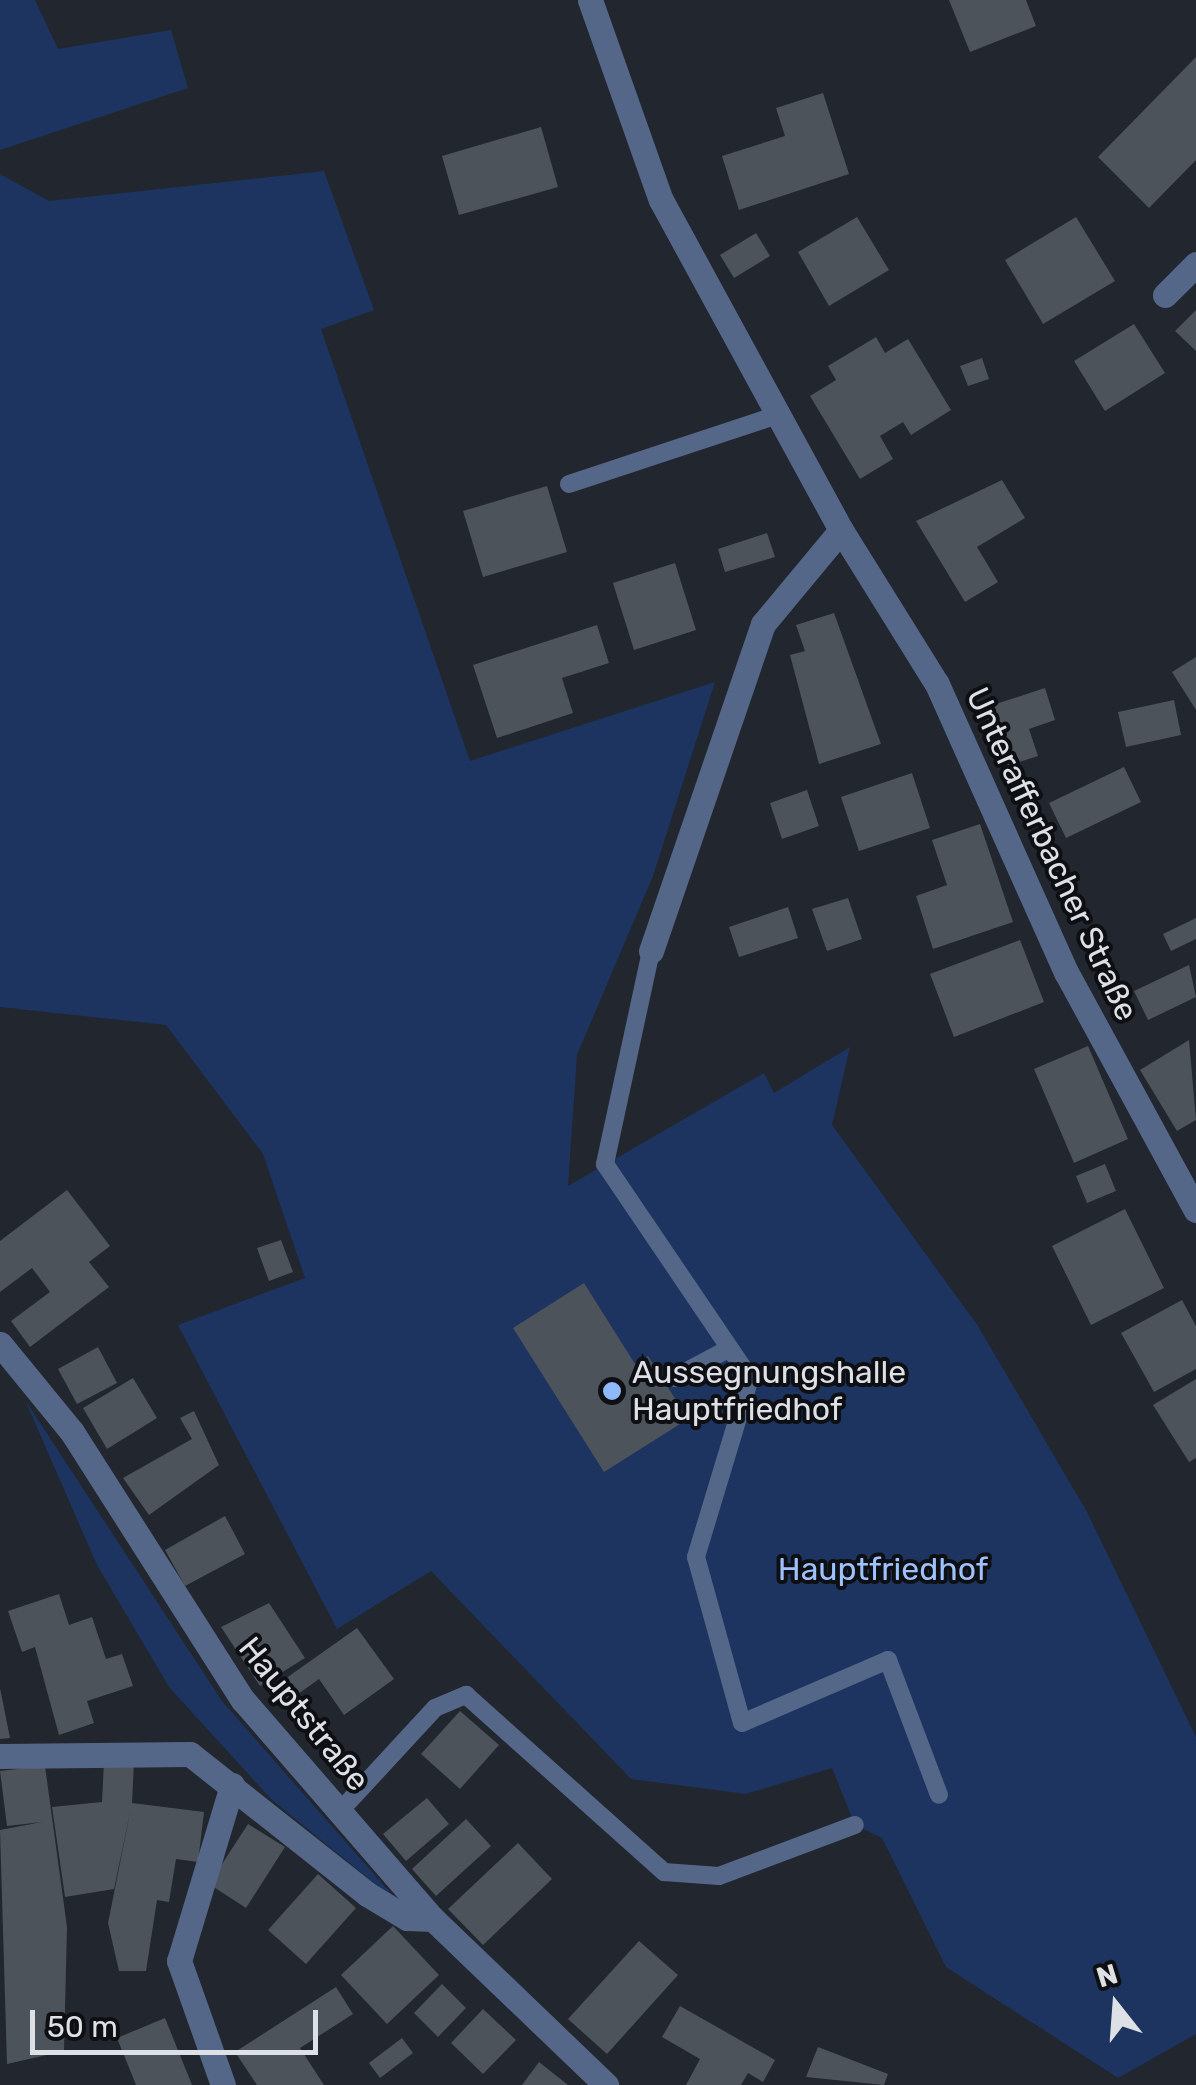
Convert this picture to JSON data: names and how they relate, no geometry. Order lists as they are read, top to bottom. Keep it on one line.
{"streets":{"street":["Unterafferbacher Straße","Hauptstraße"]},"parks":["Hauptfriedhof"],"places":["Aussegnungshalle Hauptfriedhof"],"scale_bar":"50 m","north":"top"}
